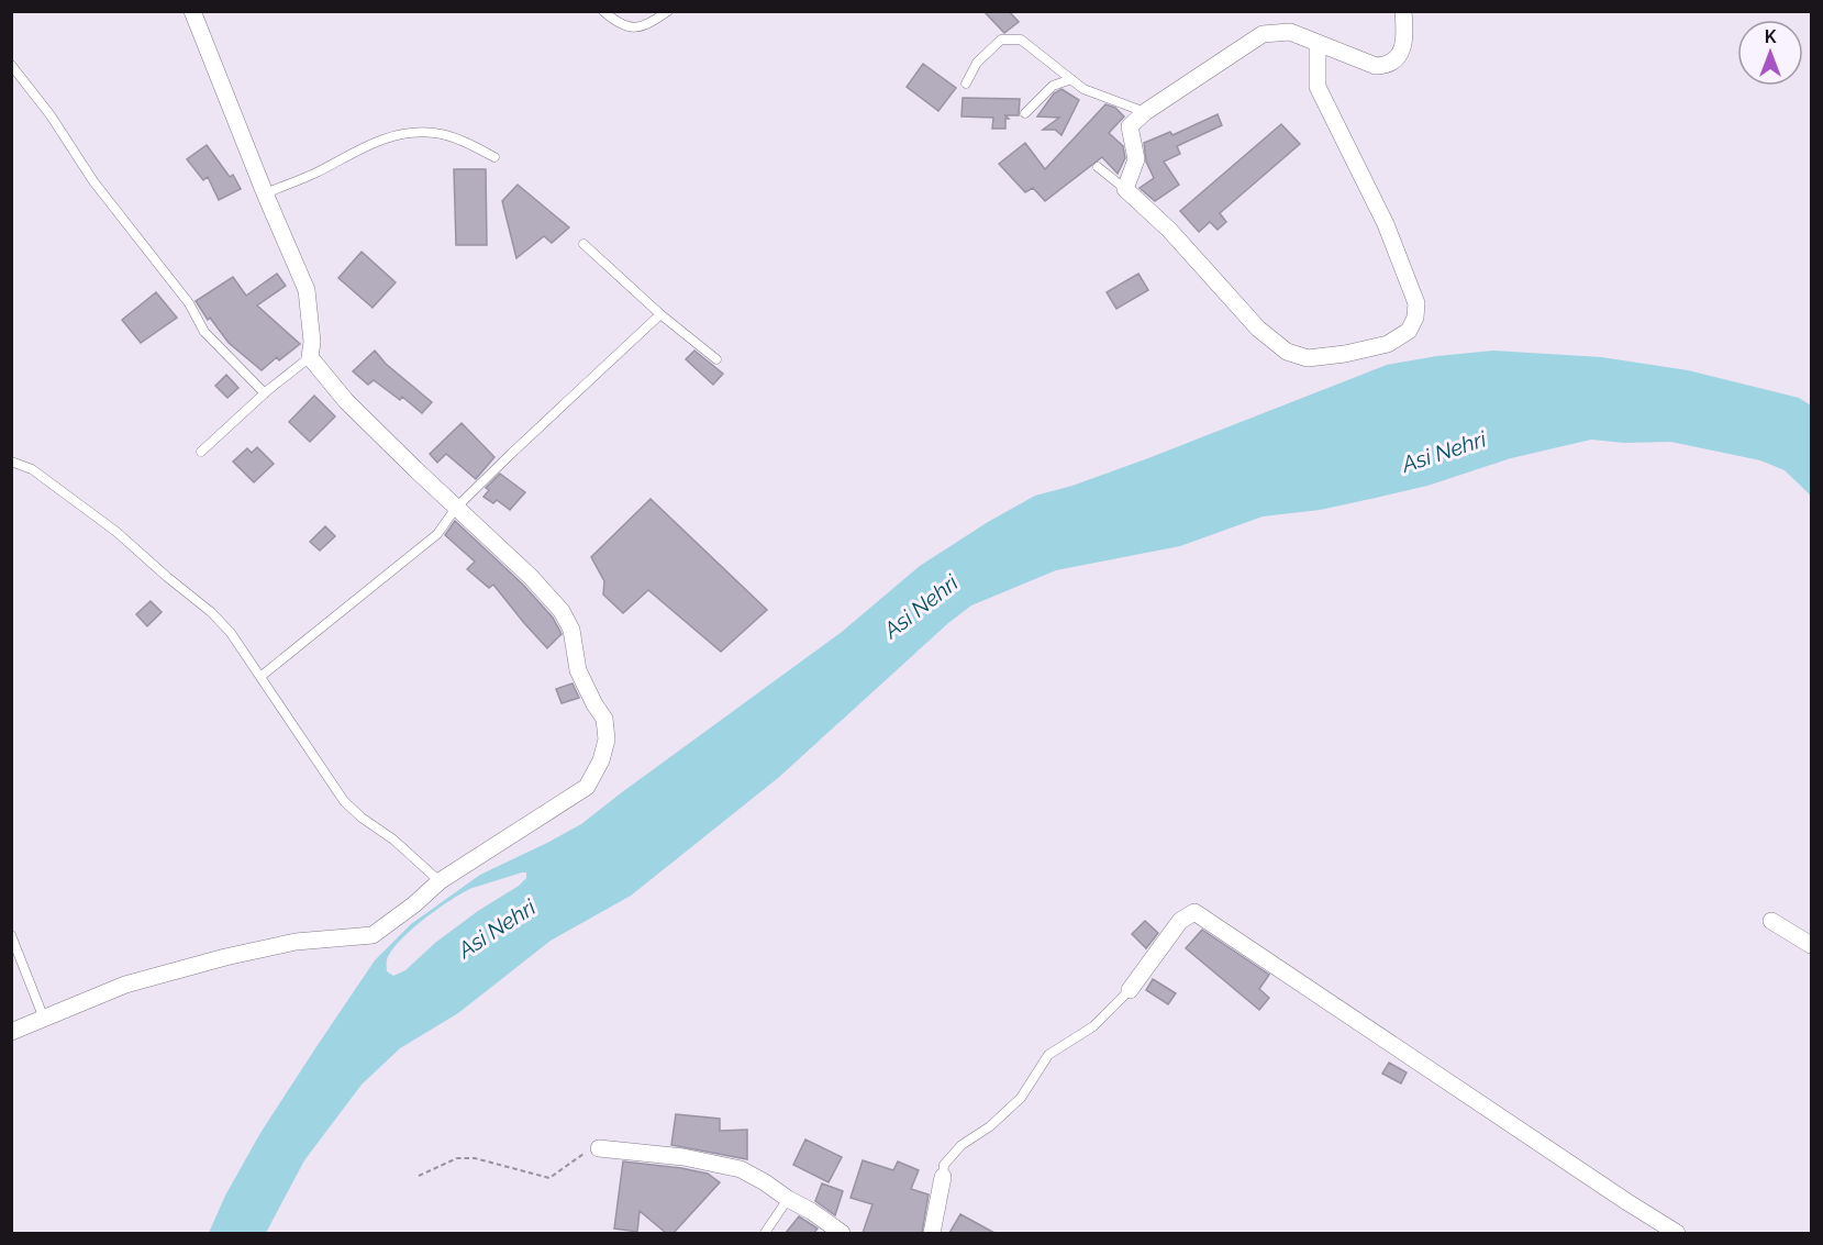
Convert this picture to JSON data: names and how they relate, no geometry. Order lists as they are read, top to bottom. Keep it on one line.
{"water":["Asi Nehri"],"north":"top"}
